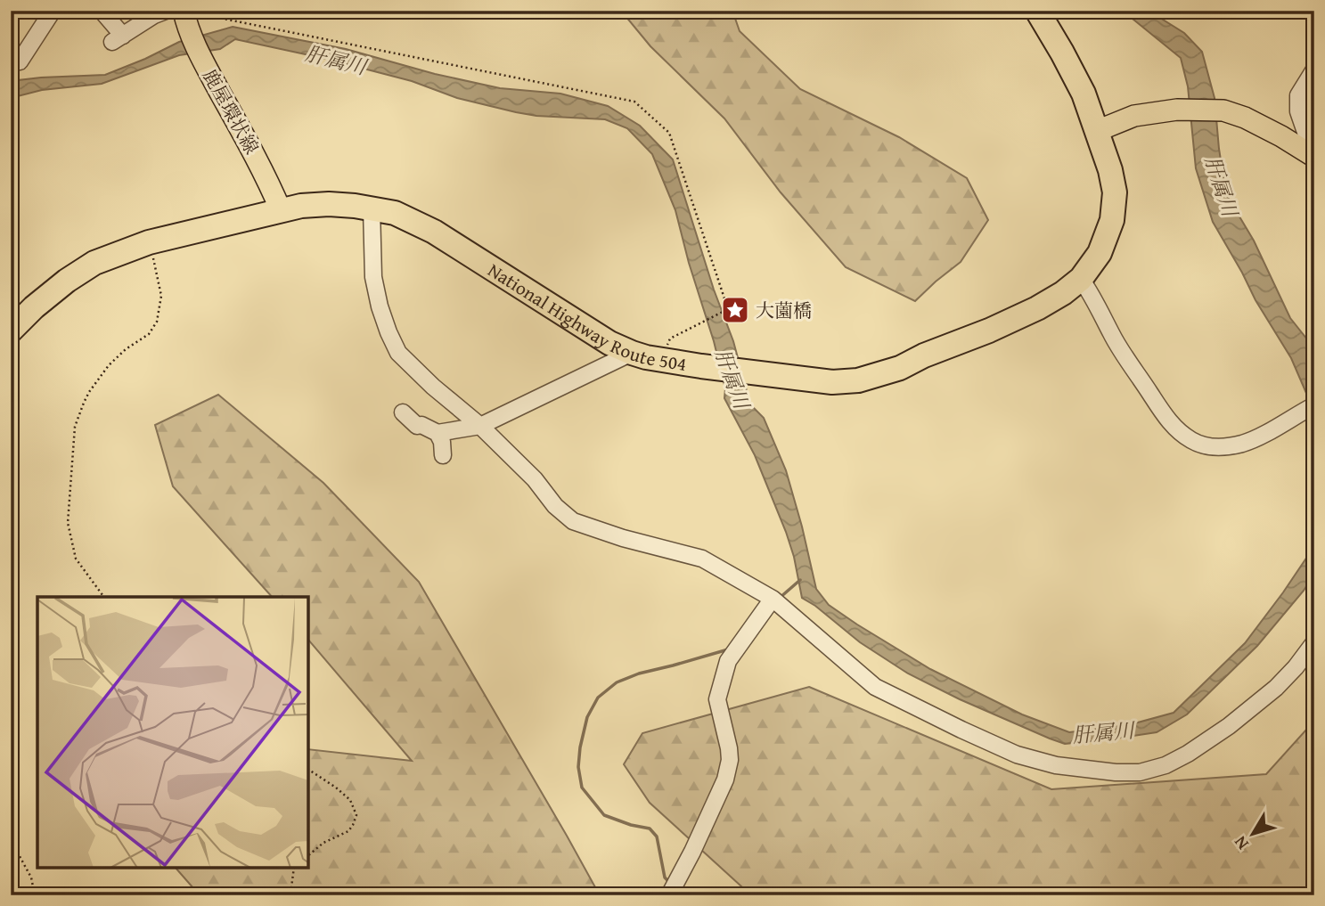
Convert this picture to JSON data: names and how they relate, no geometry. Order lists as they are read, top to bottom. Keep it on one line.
{"streets":{"highway":["National Highway Route 504"],"main road":["鹿屋環状線"]},"crossings":[["鹿屋環状線","National Highway Route 504"]],"water":["肝属川"],"places":{"place":["大薗橋"]},"north":"bottom left"}
